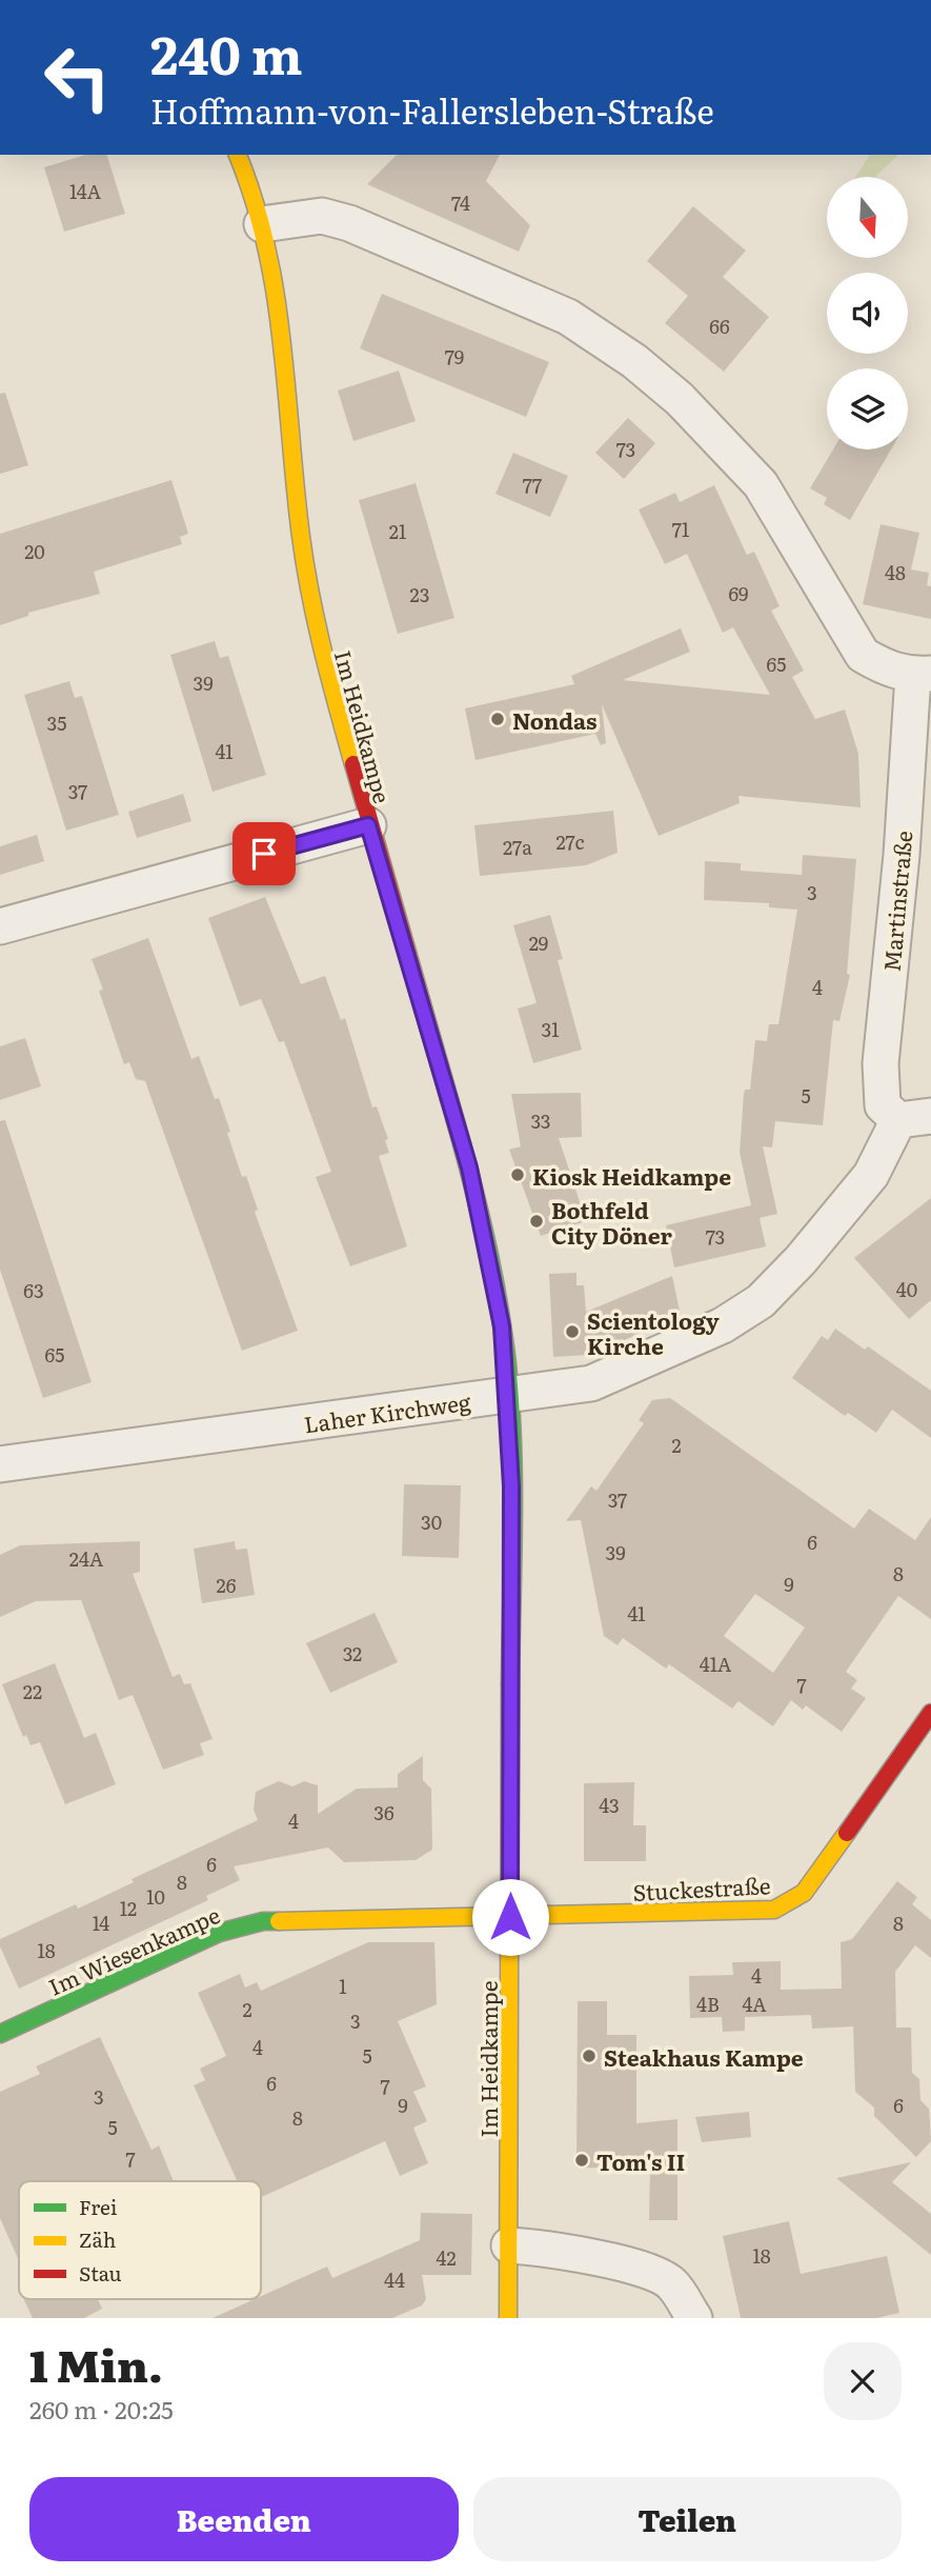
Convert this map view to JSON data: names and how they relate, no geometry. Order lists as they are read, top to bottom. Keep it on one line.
{"streets":{"street":["Im Heidkampe","Martinstraße","Laher Kirchweg","Stuckestraße","Im Wiesenkampe"]},"crossings":[["Im Heidkampe","Laher Kirchweg"],["Im Heidkampe","Stuckestraße"],["Im Heidkampe","Im Wiesenkampe"],["Martinstraße","Laher Kirchweg"],["Stuckestraße","Im Wiesenkampe"]],"places":["Nondas","Kiosk Heidkampe","Bothfeld City Döner","Scientology Kirche","Steakhaus Kampe","Tom's II"],"house_numbers":["14A","74","66","79","73","77","71","21","20","48","69","23","65","39","35","41","37","27c","27a","3","29","4","31","5","33","73","40","63","65","2","37","30","6","39","24A","8","9","26","41","32","41A","7","22","43","36","4","6","8","10","12","14","8","18","4","1","4B","4A","2","3","4","5","6","7","3","9","6","8","5","7","18","42","44"],"legend":["Frei","Zäh","Stau"],"north":"bottom","page":{"turn":["240 m","Hoffmann-von-Fallersleben-Straße"],"heading":["1 Min.","260 m · 20:25"],"buttons":["Beenden","Teilen"]}}
